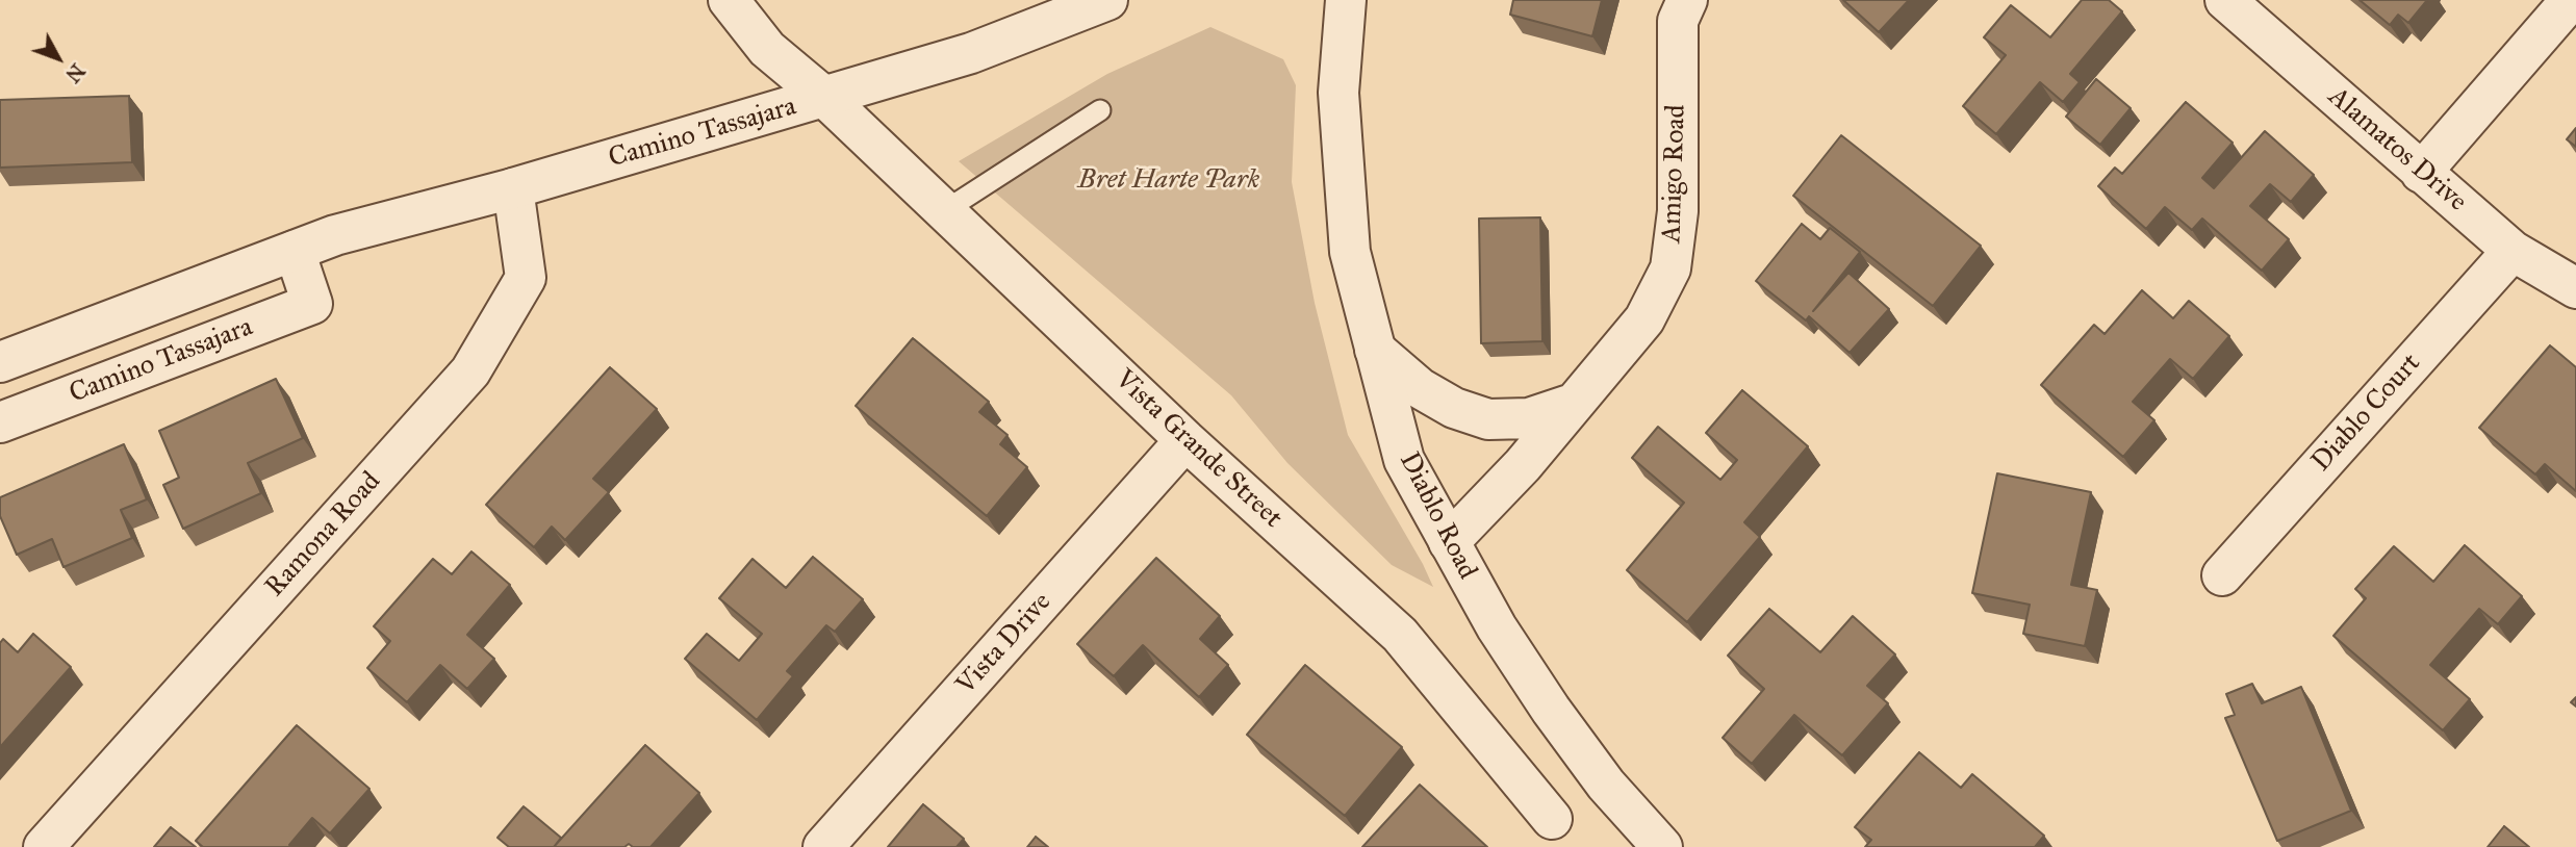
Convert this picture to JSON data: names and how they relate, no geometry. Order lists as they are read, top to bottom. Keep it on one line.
{"streets":{"street":["Camino Tassajara","Alamatos Drive","Amigo Road","Diablo Court","Vista Grande Street","Diablo Road","Ramona Road","Vista Drive"]},"crossings":[["Camino Tassajara","Vista Grande Street"],["Camino Tassajara","Ramona Road"],["Alamatos Drive","Diablo Court"],["Amigo Road","Diablo Road"],["Vista Grande Street","Vista Drive"]],"parks":["Bret Harte Park"],"north":"bottom right"}
